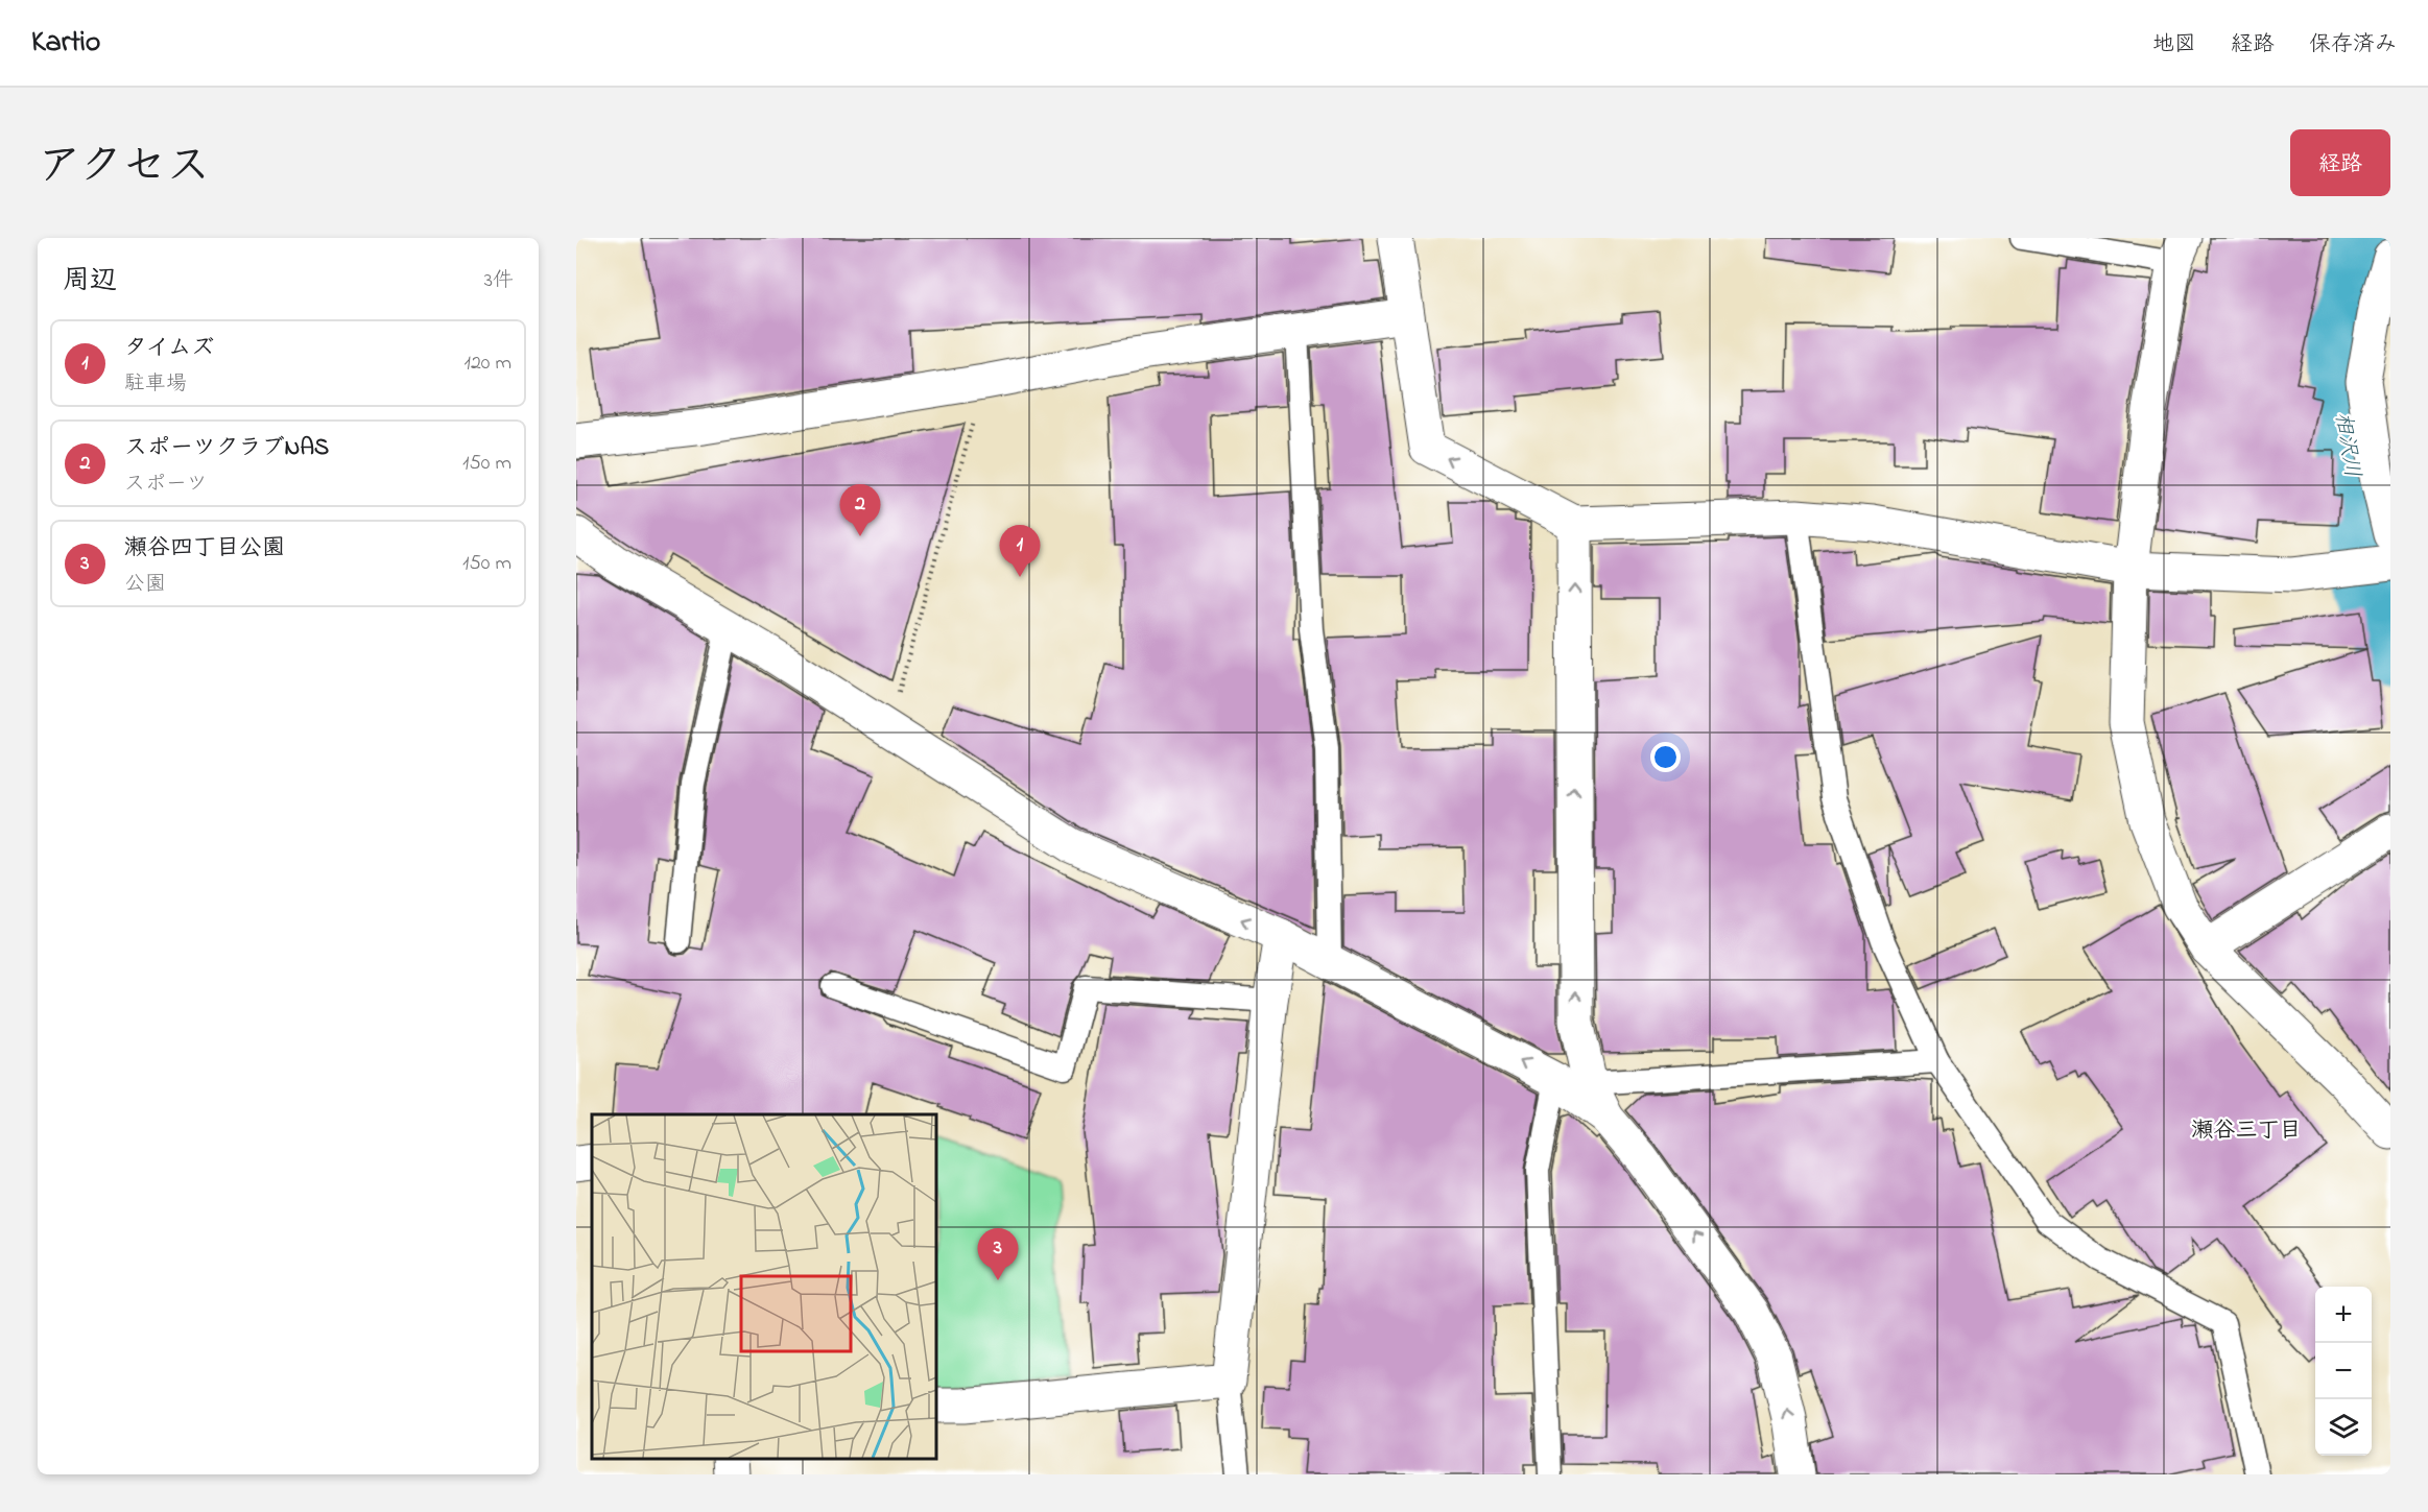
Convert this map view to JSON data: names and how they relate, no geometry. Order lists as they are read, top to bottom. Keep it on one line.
{"districts":["瀬谷三丁目"],"water":["相沢川"],"page":{"header":"Kartio","nav":["地図","経路","保存済み"],"title":"アクセス","buttons":"経路","heading":["周辺","3件"],"list":[{"mark":"1","name":"タイムズ","note":"駐車場","value":"120 m"},{"mark":"2","name":"スポーツクラブNAS","note":"スポーツ","value":"150 m"},{"mark":"3","name":"瀬谷四丁目公園","note":"公園","value":"150 m"}],"pins":["2","1","3"],"map_buttons":["+","−"]}}
